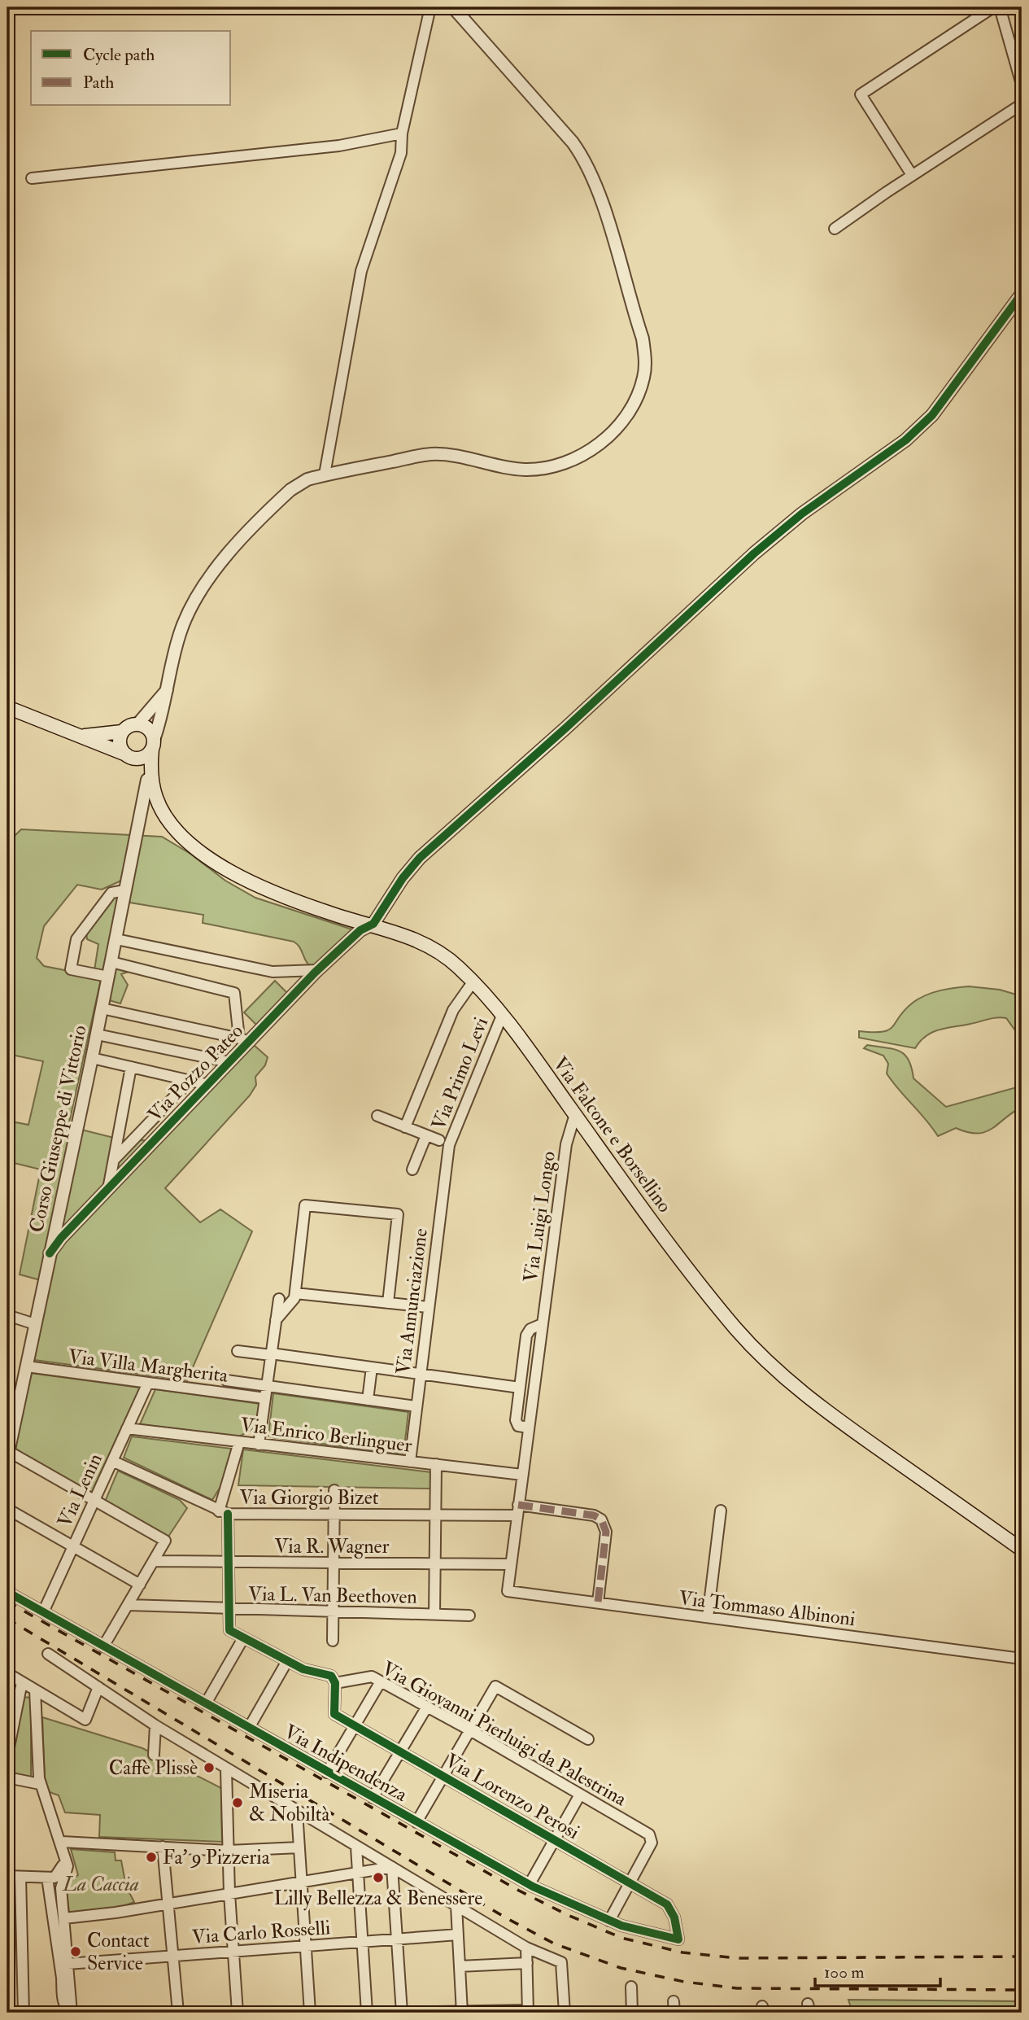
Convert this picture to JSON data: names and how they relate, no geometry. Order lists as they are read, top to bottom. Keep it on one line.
{"streets":{"main road":["Via Falcone e Borsellino"],"street":["Via Pozzo Pateo","Via Primo Levi","Corso Giuseppe di Vittorio","Via Luigi Longo","Via Annunciazione","Via Villa Margherita","Via Enrico Berlinguer","Via Lenin","Via Giorgio Bizet","Via R. Wagner","Via L. Van Beethoven","Via Tommaso Albinoni","Via Giovanni Pierluigi da Palestrina","Via Indipendenza","Via Lorenzo Perosi","Via Carlo Rosselli"]},"crossings":[["Via Pozzo Pateo","Corso Giuseppe di Vittorio"],["Via Pozzo Pateo","Via Falcone e Borsellino"],["Via Primo Levi","Via Falcone e Borsellino"],["Via Primo Levi","Via Annunciazione"],["Corso Giuseppe di Vittorio","Via Falcone e Borsellino"],["Corso Giuseppe di Vittorio","Via Villa Margherita"],["Via Falcone e Borsellino","Via Luigi Longo"],["Via Luigi Longo","Via Enrico Berlinguer"],["Via Luigi Longo","Via Giorgio Bizet"],["Via Luigi Longo","Via R. Wagner"],["Via Luigi Longo","Via Tommaso Albinoni"],["Via Annunciazione","Via Villa Margherita"],["Via Annunciazione","Via Enrico Berlinguer"],["Via Villa Margherita","Via Lenin"],["Via Enrico Berlinguer","Via Lenin"],["Via Lenin","Via Giorgio Bizet"],["Via Lenin","Via Indipendenza"],["Via Giorgio Bizet","Via Tommaso Albinoni"],["Via Giovanni Pierluigi da Palestrina","Via Lorenzo Perosi"],["Via Indipendenza","Via Lorenzo Perosi"]],"parks":["La Caccia"],"places":["Caffè Plissè","Miseria & Nobiltà","Fa’ 9 Pizzeria","Lilly Bellezza & Benessere","Contact Service"],"legend":["Cycle path","Path"],"scale_bar":"100 m"}
